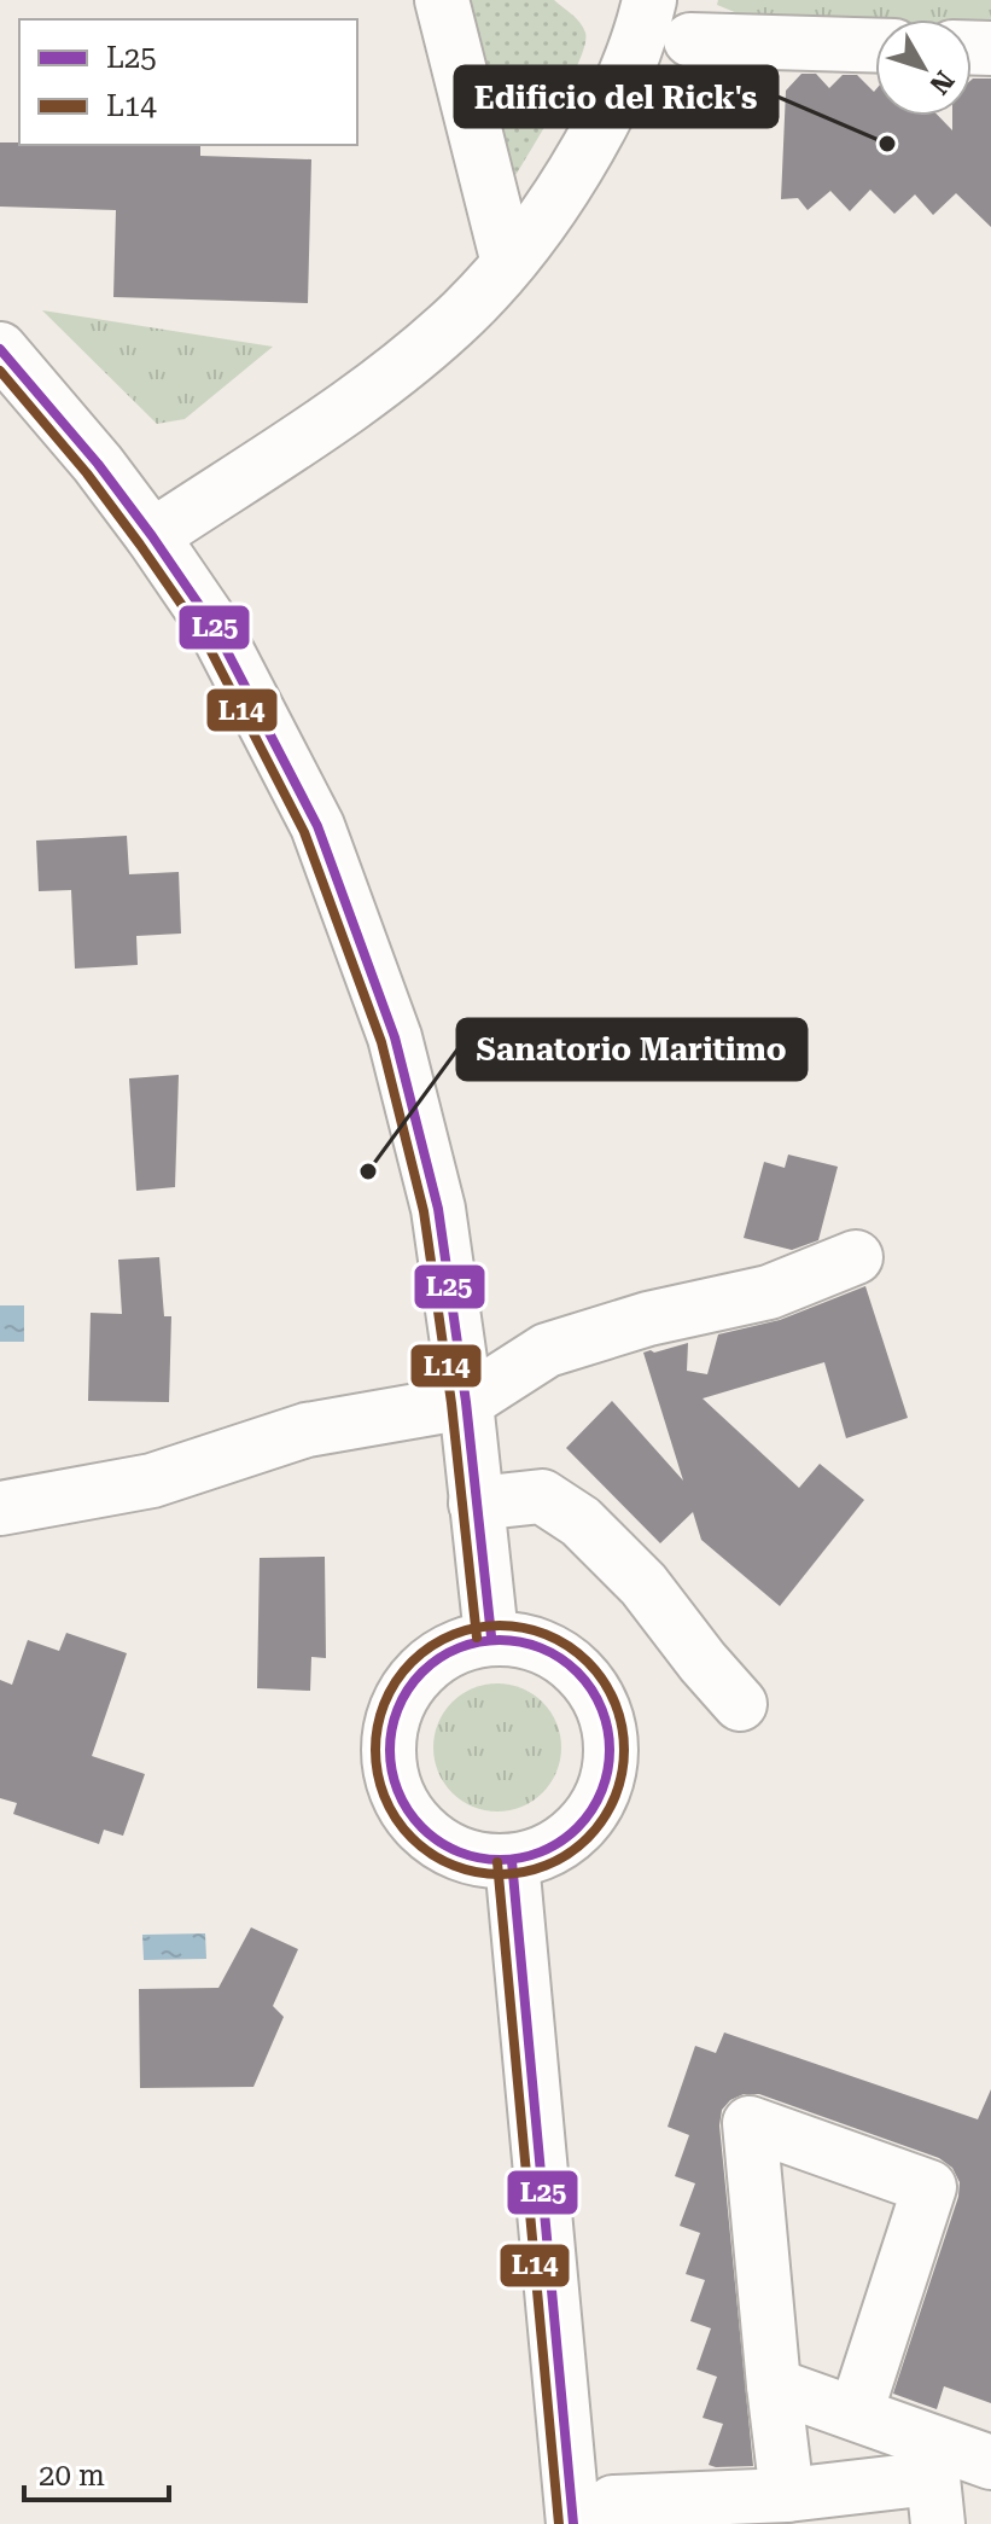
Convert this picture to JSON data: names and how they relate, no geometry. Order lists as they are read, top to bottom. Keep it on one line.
{"places":["Edificio del Rick's","Sanatorio Maritimo"],"lines":["transit line L25","transit line L14"],"legend":["L25","L14"],"scale_bar":"20 m","north":"bottom right"}
